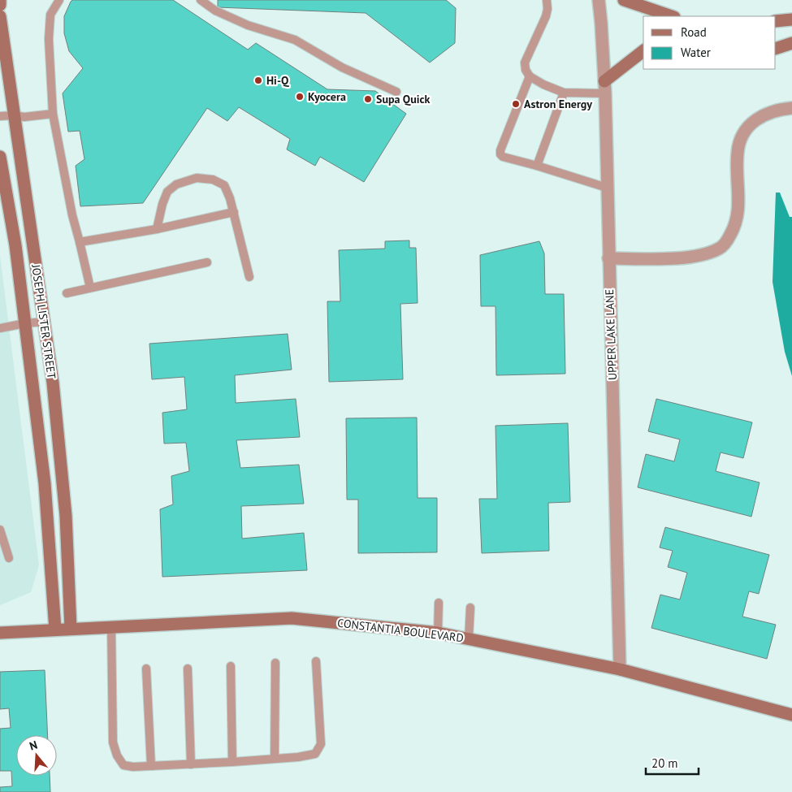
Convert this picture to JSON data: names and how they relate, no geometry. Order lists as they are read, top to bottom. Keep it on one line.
{"streets":{"street":["JOSEPH LISTER STREET","UPPER LAKE LANE","CONSTANTIA BOULEVARD"]},"crossings":[["JOSEPH LISTER STREET","CONSTANTIA BOULEVARD"],["UPPER LAKE LANE","CONSTANTIA BOULEVARD"]],"places":["Hi-Q","Kyocera","Supa Quick","Astron Energy"],"legend":["Road","Water"],"scale_bar":"20 m","north":"top"}
